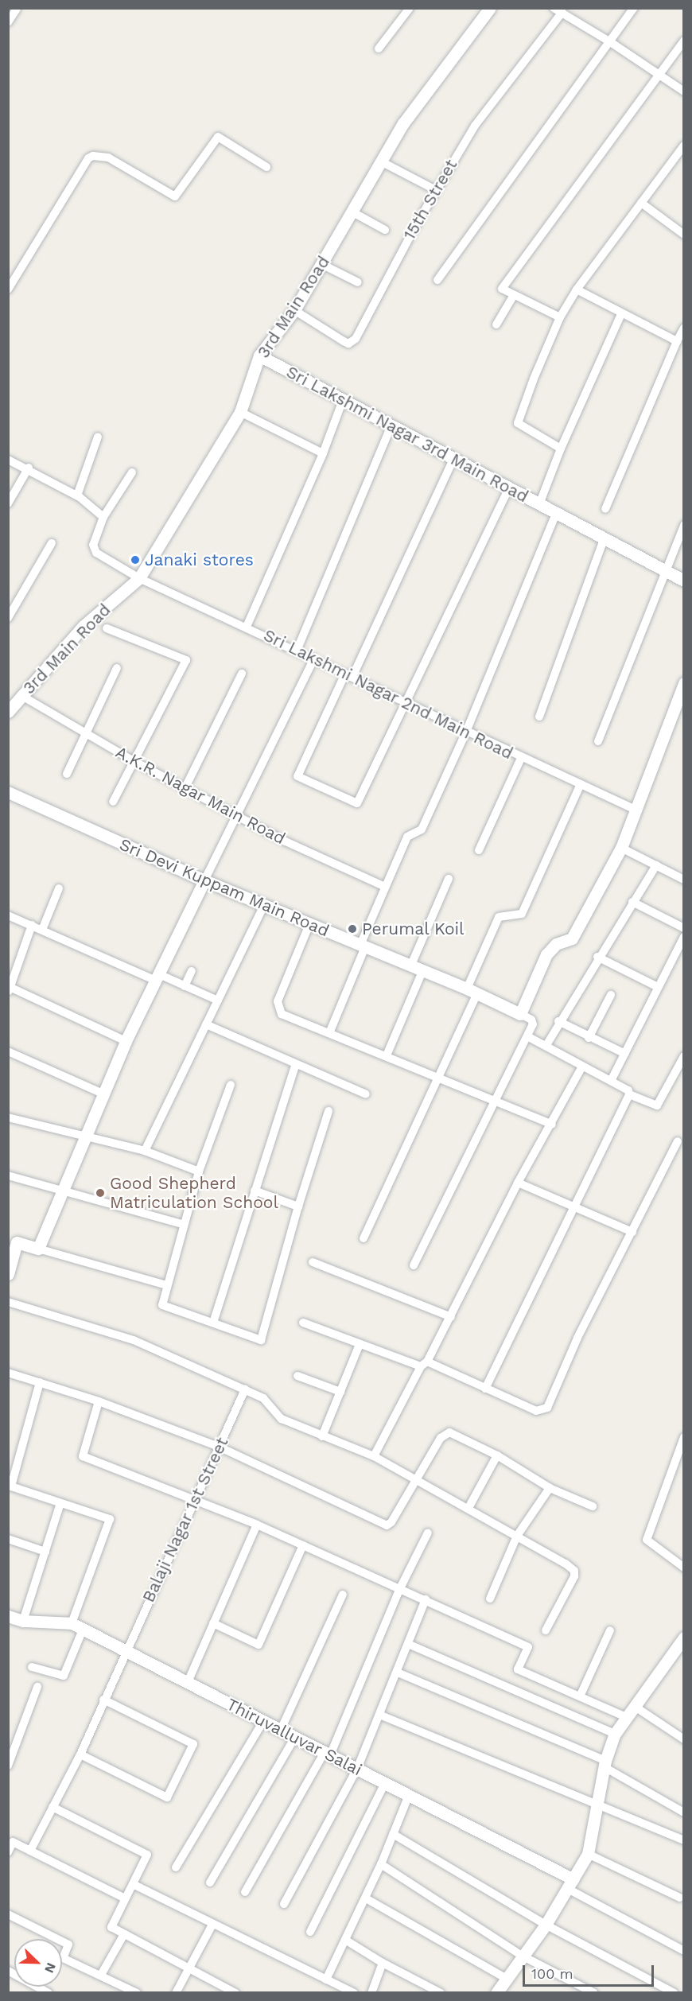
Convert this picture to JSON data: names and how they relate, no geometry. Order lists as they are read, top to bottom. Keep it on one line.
{"streets":{"street":["15th Street","3rd Main Road","Sri Lakshmi Nagar 3rd Main Road","Sri Lakshmi Nagar 2nd Main Road","A.K.R. Nagar Main Road","Sri Devi Kuppam Main Road","Balaji Nagar 1st Street","Thiruvalluvar Salai"]},"crossings":[["15th Street","3rd Main Road"],["3rd Main Road","Sri Lakshmi Nagar 3rd Main Road"],["3rd Main Road","Sri Lakshmi Nagar 2nd Main Road"],["3rd Main Road","A.K.R. Nagar Main Road"],["Balaji Nagar 1st Street","Thiruvalluvar Salai"]],"places":["Janaki stores","Perumal Koil","Good Shepherd Matriculation School"],"scale_bar":"100 m","north":"bottom right"}
